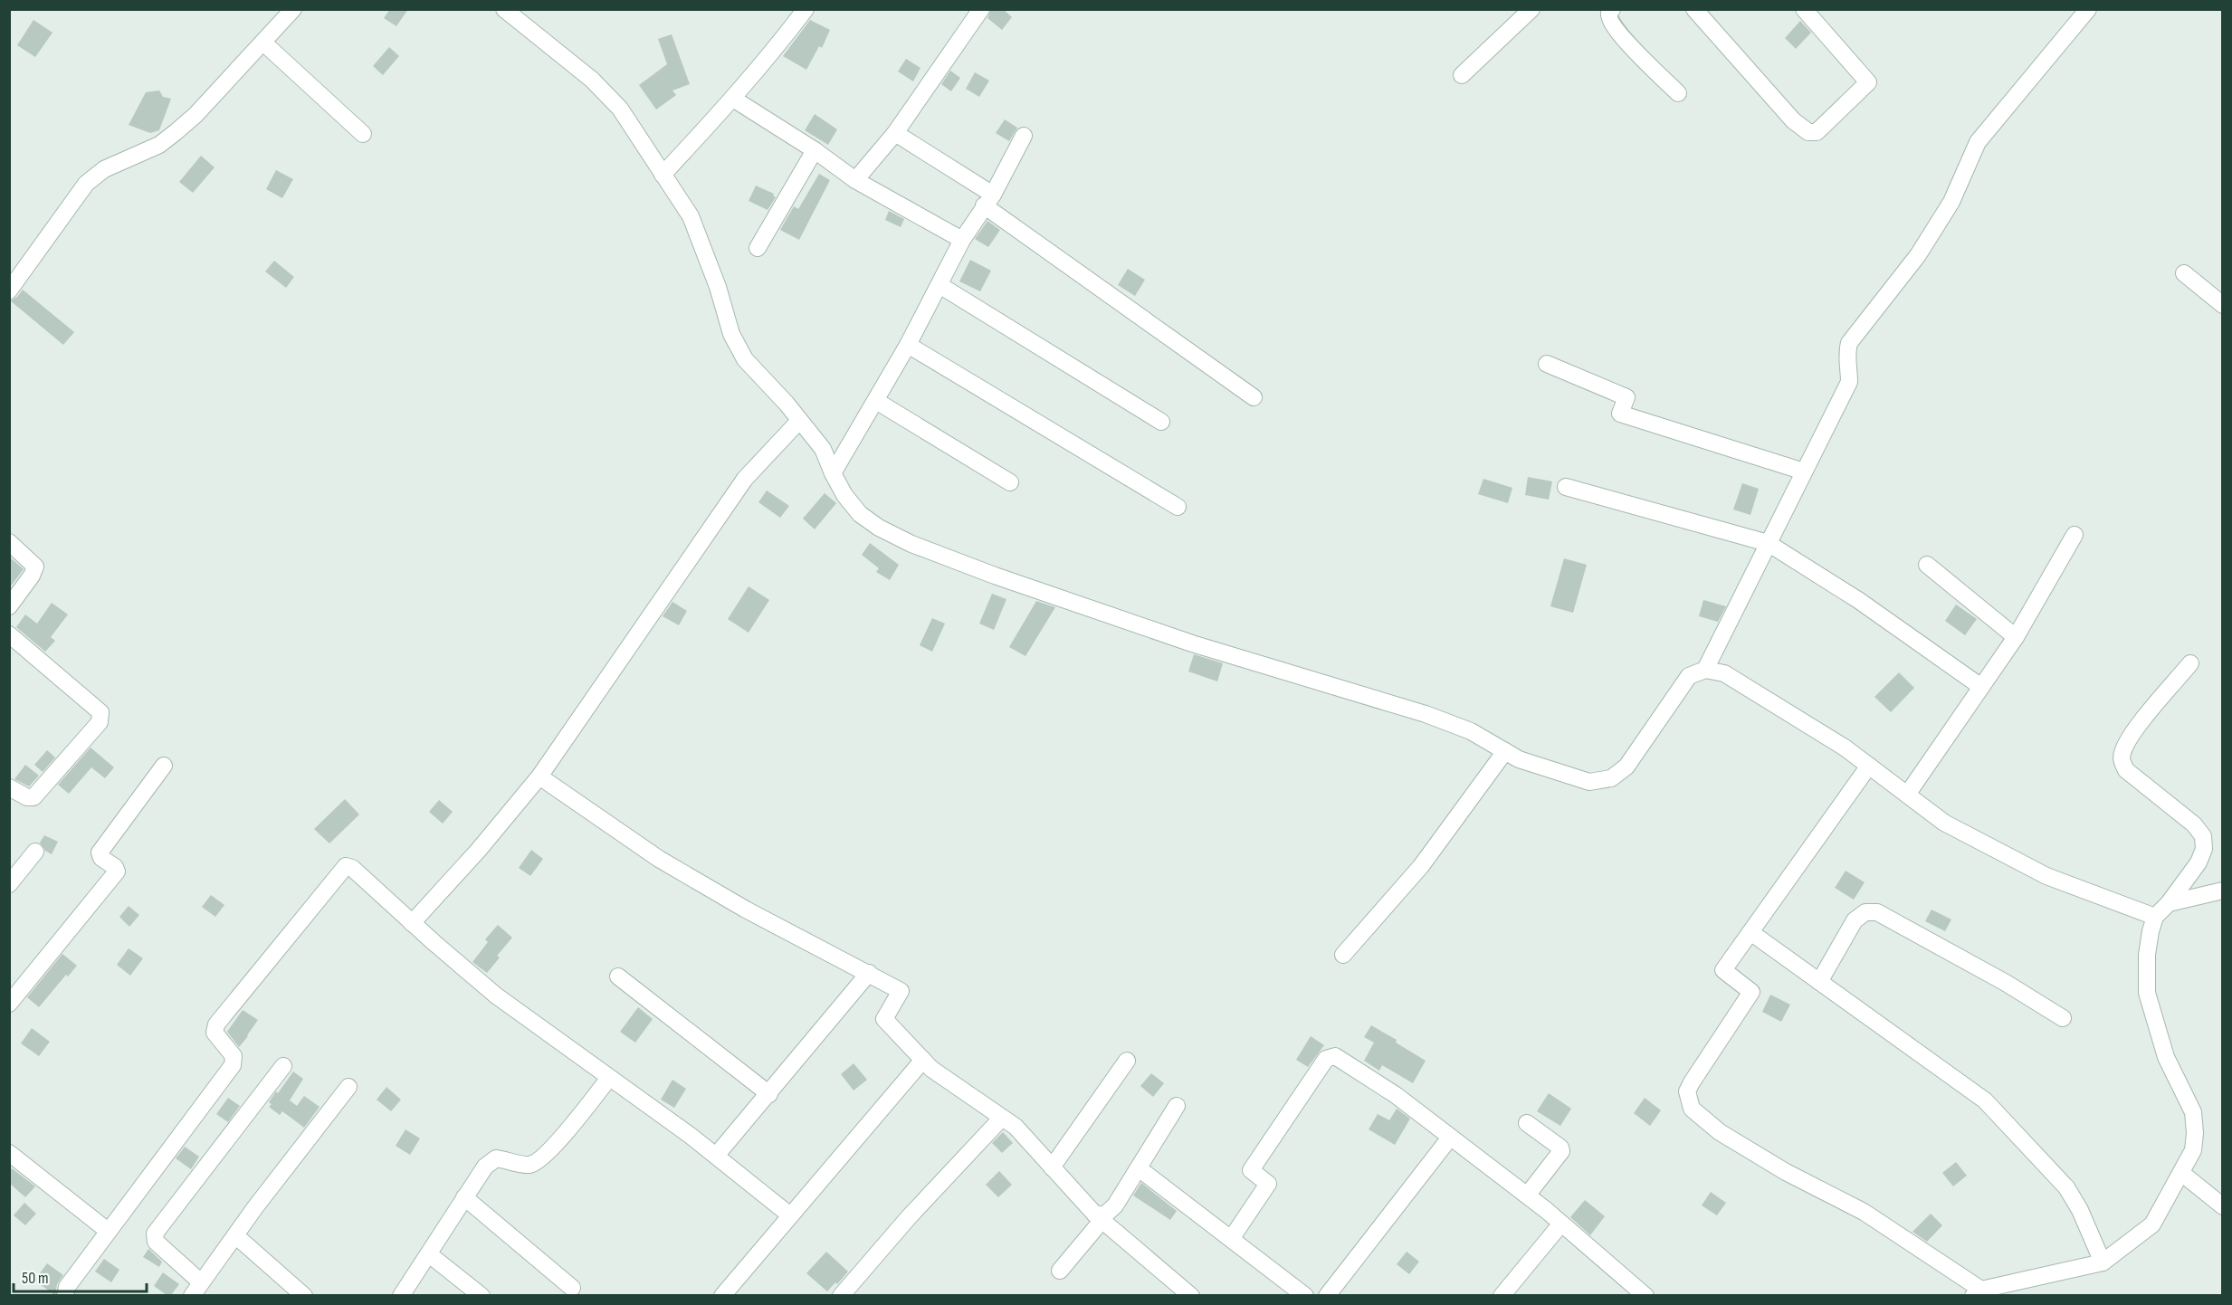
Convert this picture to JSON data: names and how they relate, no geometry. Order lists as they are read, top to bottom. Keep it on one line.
{"scale_bar":"50 m"}
